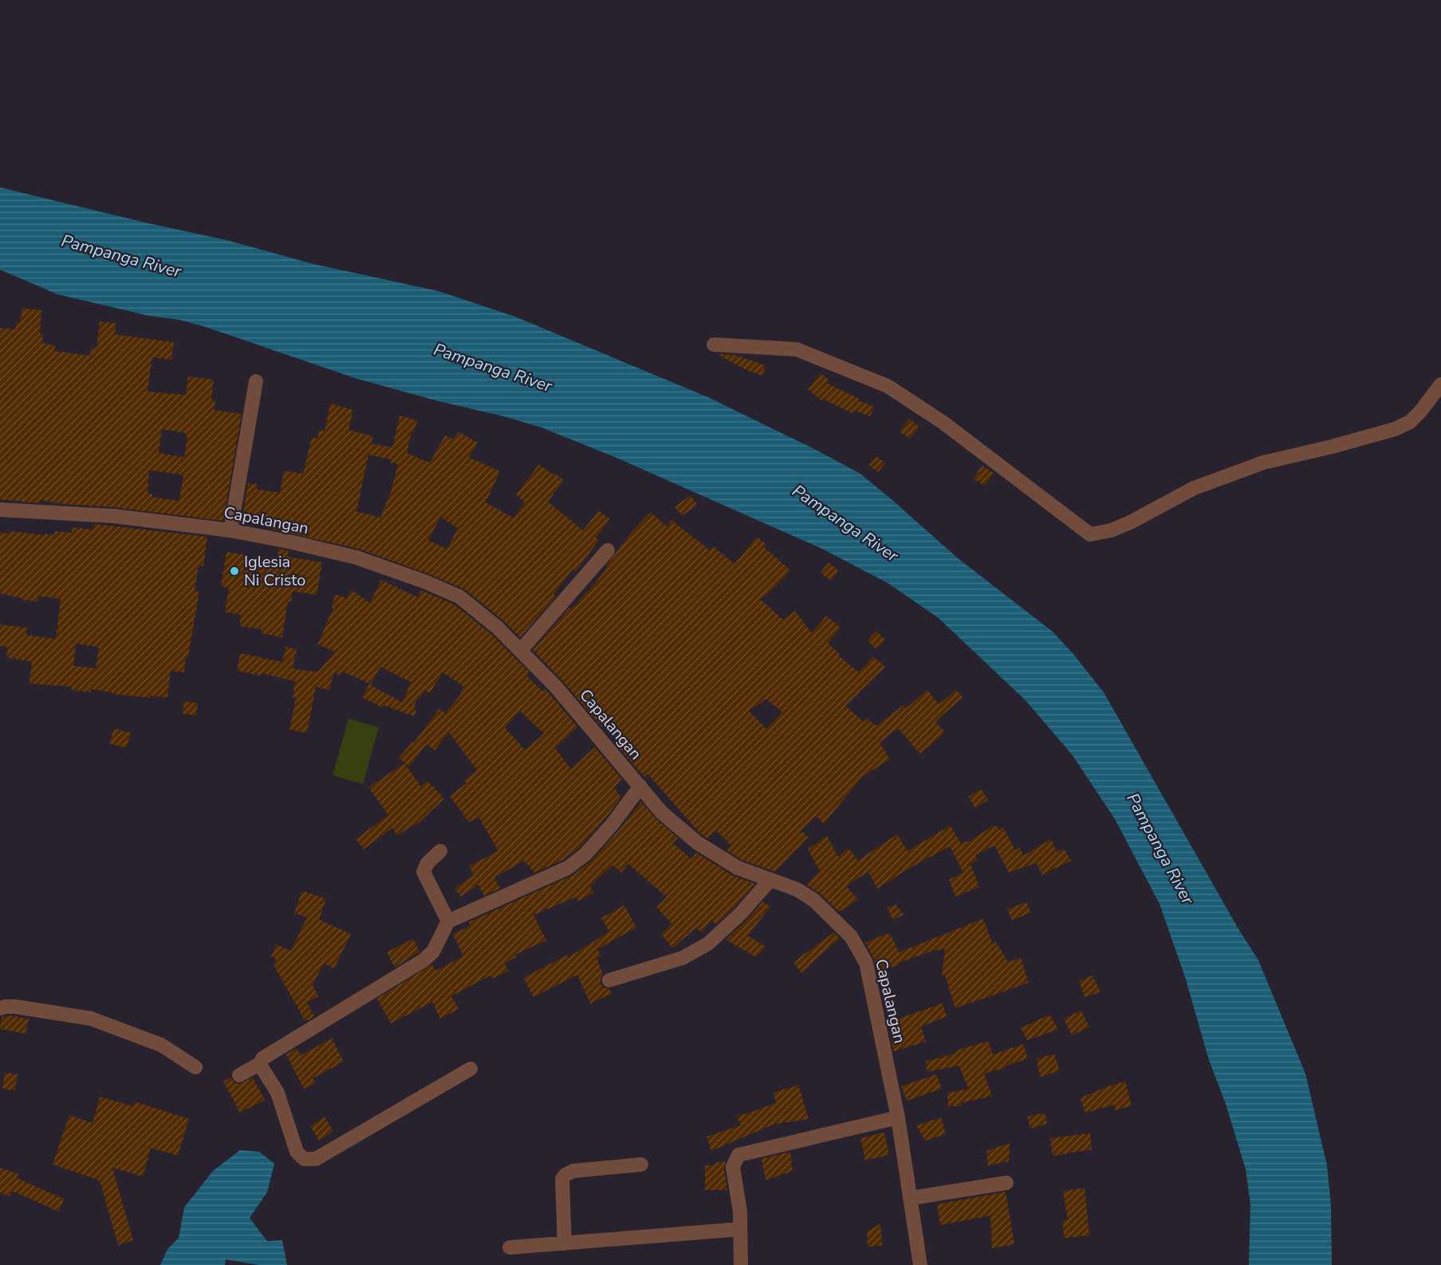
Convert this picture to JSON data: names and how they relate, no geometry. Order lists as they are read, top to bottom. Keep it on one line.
{"streets":{"street":["Capalangan"]},"water":["Pampanga River"],"places":["Iglesia Ni Cristo"]}
